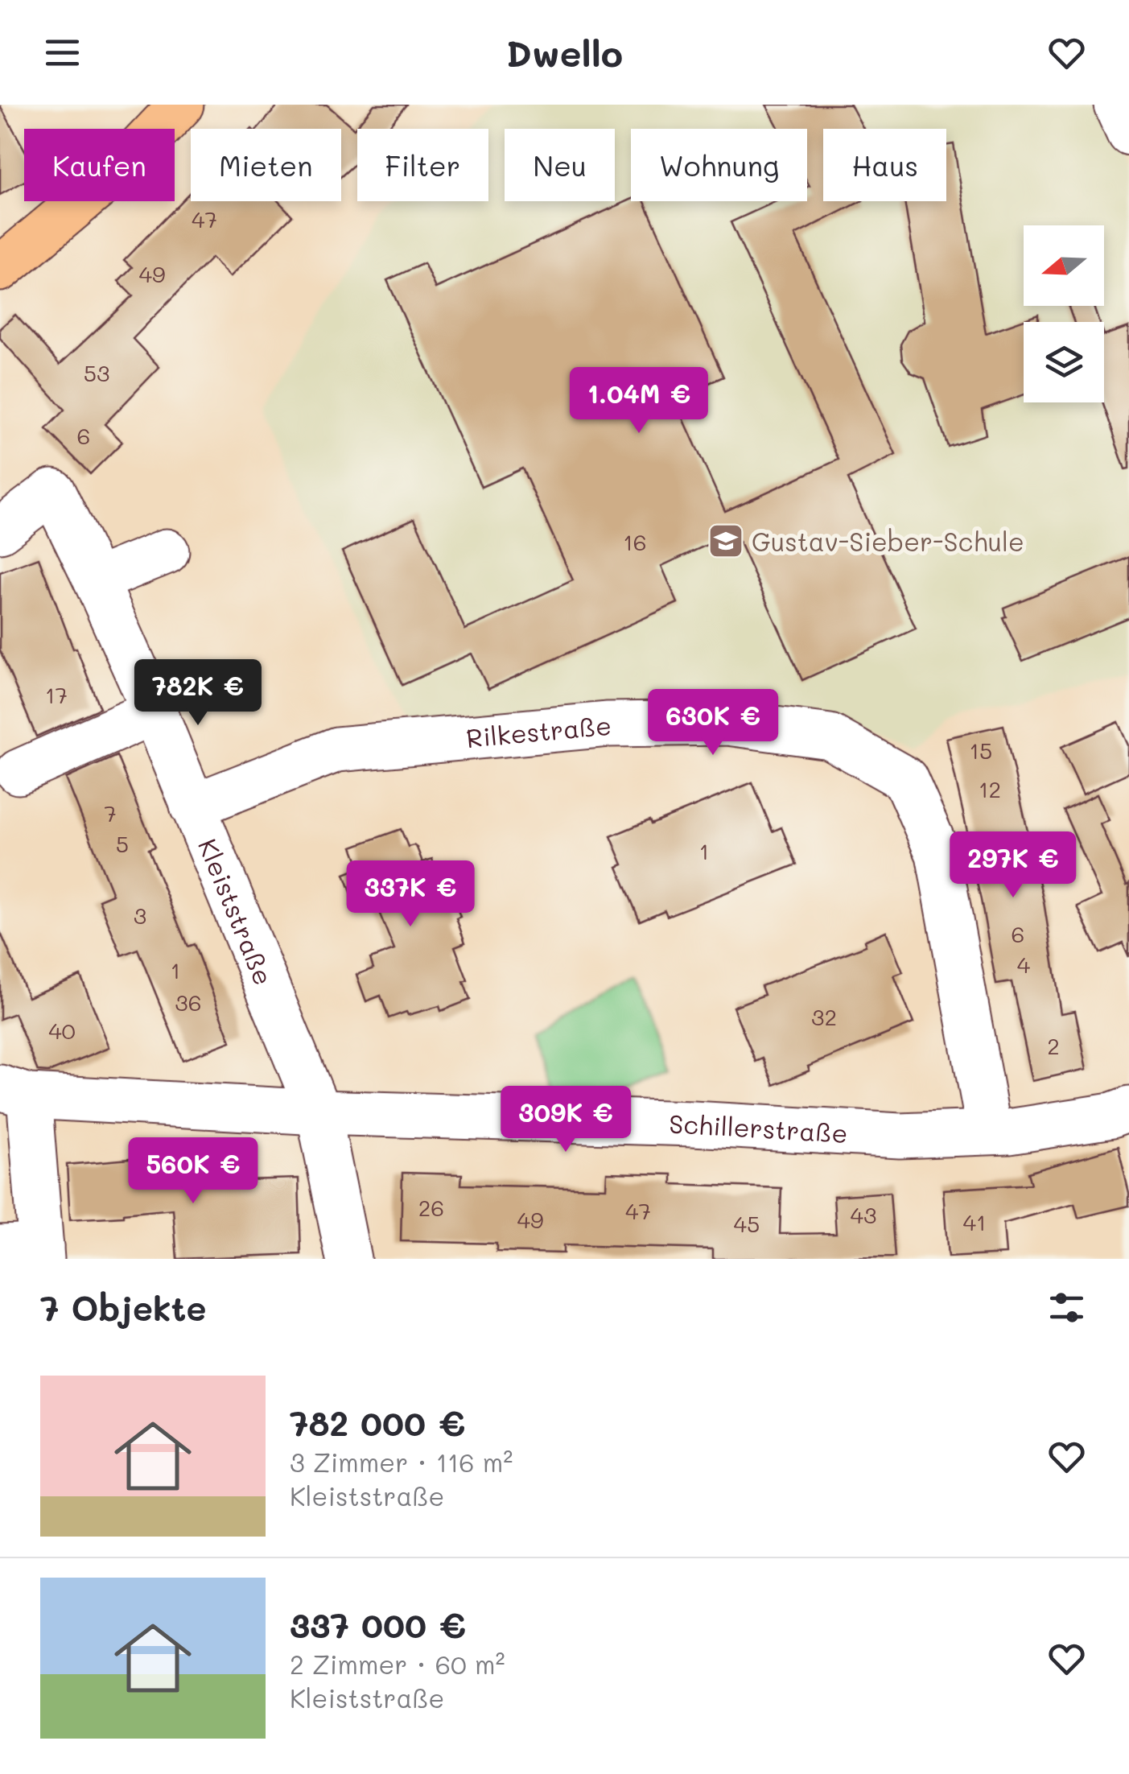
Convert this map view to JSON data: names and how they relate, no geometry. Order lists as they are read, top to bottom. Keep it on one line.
{"streets":{"street":["Rilkestraße","Kleiststraße","Schillerstraße"]},"crossings":[["Rilkestraße","Kleiststraße"],["Rilkestraße","Schillerstraße"],["Kleiststraße","Schillerstraße"]],"places":{"school or university":["Gustav-Sieber-Schule"]},"house_numbers":["47","49","53","6","16","17","15","12","7","5","1","3","6","4","1","36","32","40","2","26","47","43","49","41","45"],"north":"left","page":{"header":"Dwello","chip":["Kaufen","Mieten","Filter","Neu","Wohnung","Haus"],"price":["1.04M €","782K €","630K €","297K €","337K €","309K €","560K €"],"heading":"7 Objekte","list":[{"name":"782 000 €","note":"3 Zimmer · 116 m² · Kleiststraße"},{"name":"337 000 €","note":"2 Zimmer · 60 m² · Kleiststraße"}]}}
